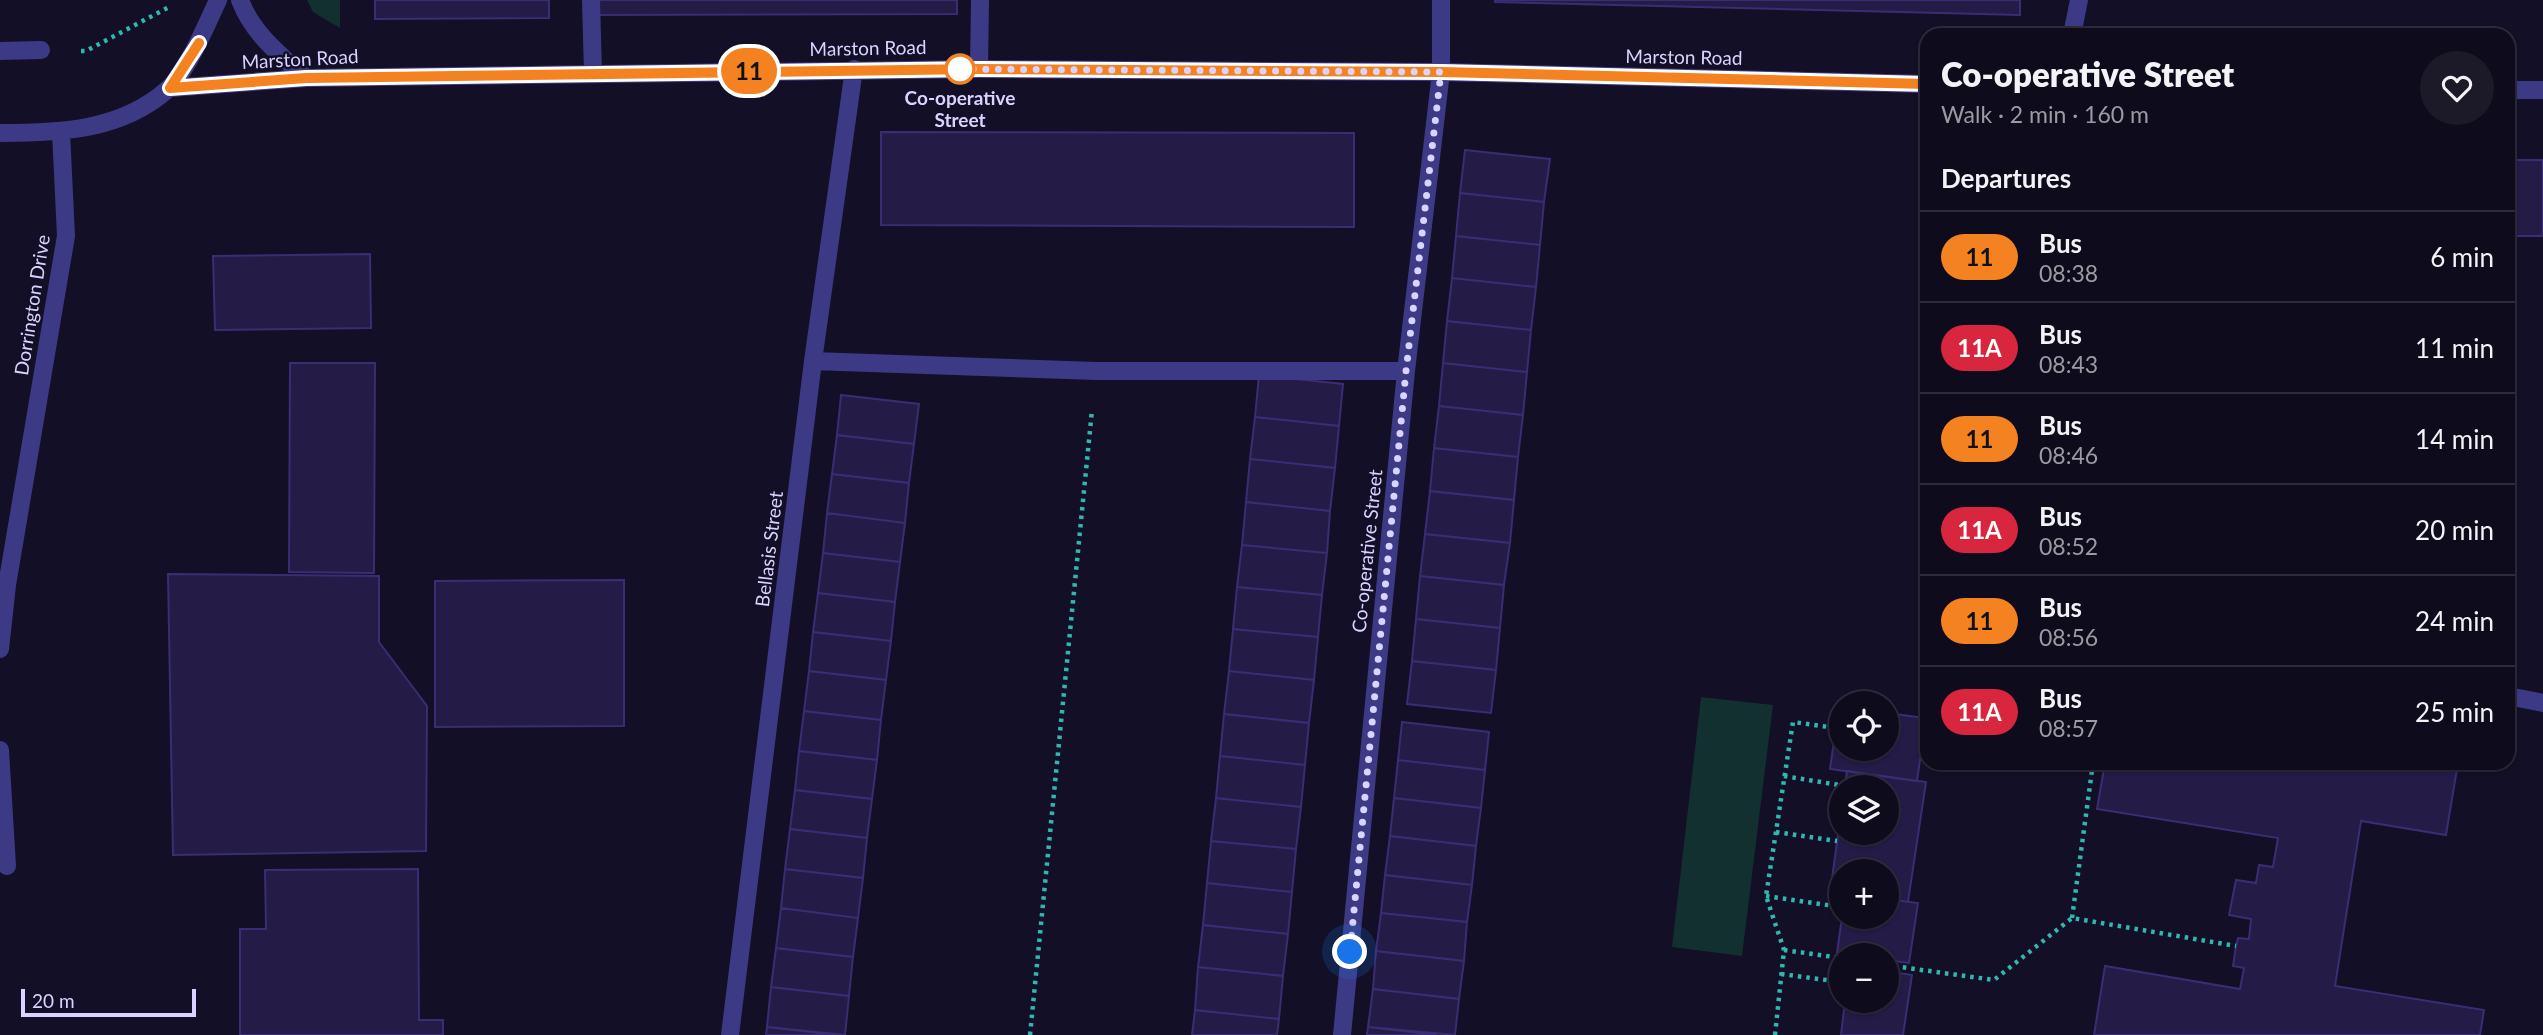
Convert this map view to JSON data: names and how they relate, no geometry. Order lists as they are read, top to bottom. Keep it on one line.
{"streets":{"street":["Marston Road","Dorrington Drive","Bellasis Street","Co-operative Street"]},"crossings":[["Marston Road","Bellasis Street"],["Marston Road","Co-operative Street"]],"places":["Co-operative Street"],"lines":["bus line 11"],"scale_bar":"20 m","page":{"on_map":"11","heading":[["Co-operative Street","Walk · 2 min · 160 m"],"Departures"],"list":[{"mark":"11","name":"Bus","note":"08:38","value":"6 min"},{"mark":"11A","name":"Bus","note":"08:43","value":"11 min"},{"mark":"11","name":"Bus","note":"08:46","value":"14 min"},{"mark":"11A","name":"Bus","note":"08:52","value":"20 min"},{"mark":"11","name":"Bus","note":"08:56","value":"24 min"},{"mark":"11A","name":"Bus","note":"08:57","value":"25 min"}],"map_buttons":["+","−"],"scale":"20 m"}}
